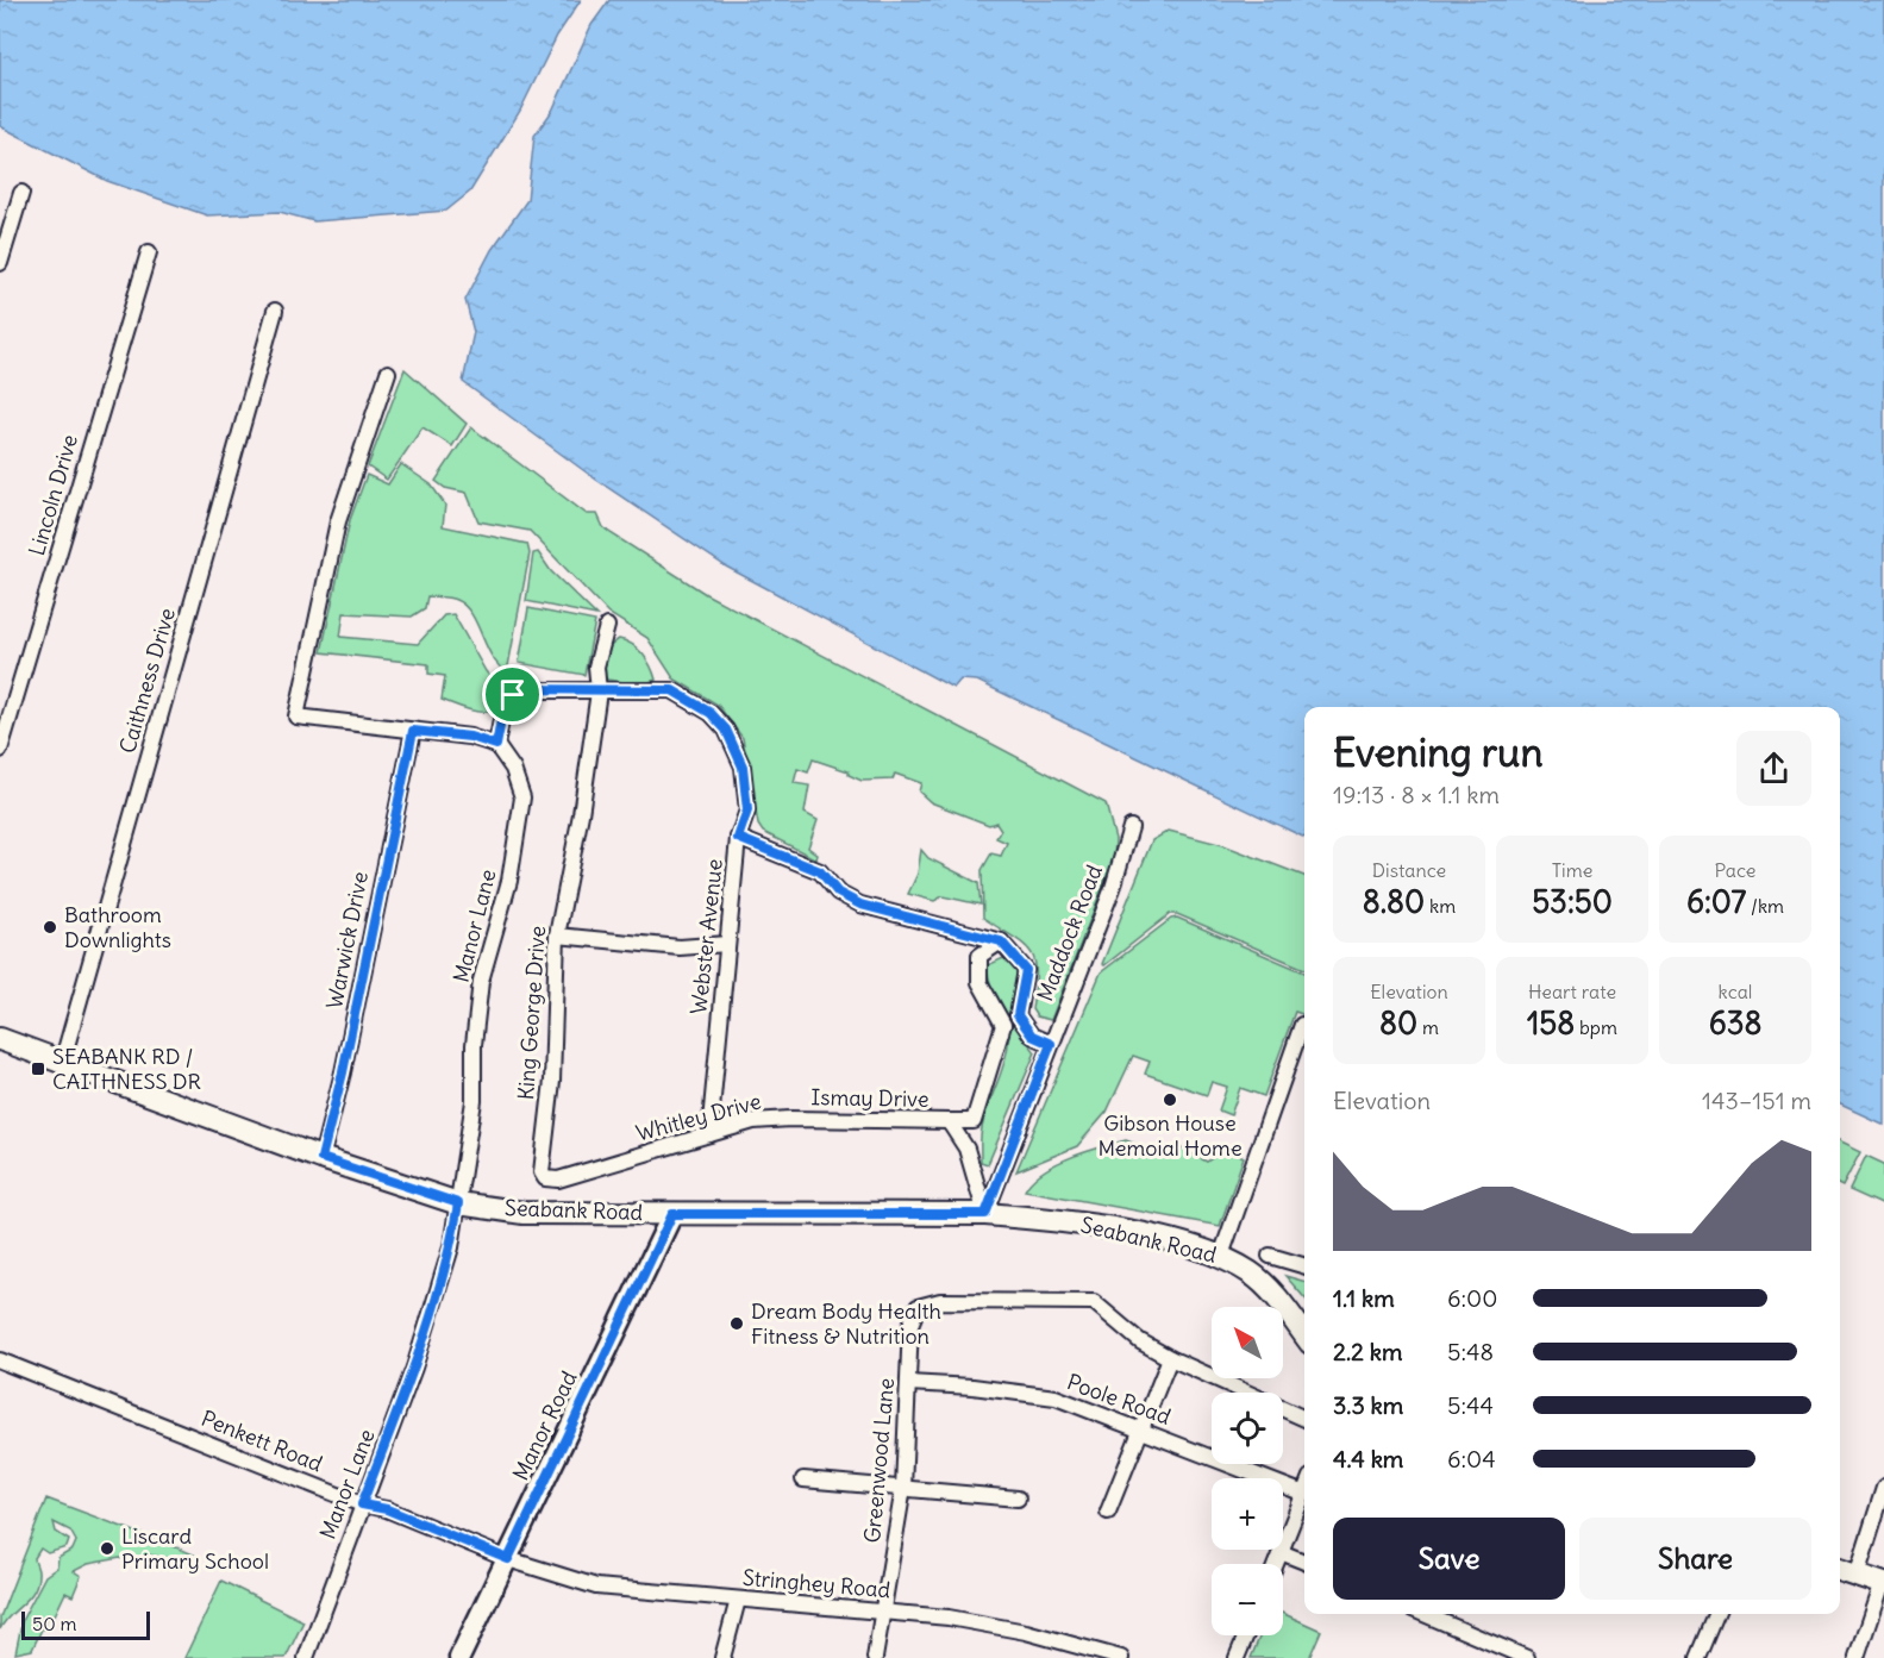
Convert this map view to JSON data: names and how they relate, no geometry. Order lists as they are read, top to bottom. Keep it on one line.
{"streets":{"main road":["Seabank Road","Manor Road"],"street":["Lincoln Drive","Caithness Drive","Manor Lane","Maddock Road","Webster Avenue","Warwick Drive","King George Drive","Ismay Drive","Whitley Drive","Poole Road","Penkett Road","Greenwood Lane","Stringhey Road"]},"crossings":[["Caithness Drive","Seabank Road"],["Manor Lane","Seabank Road"],["Manor Lane","Penkett Road"],["Maddock Road","Seabank Road"],["Webster Avenue","King George Drive"],["Webster Avenue","Whitley Drive"],["Warwick Drive","Seabank Road"],["King George Drive","Whitley Drive"],["Ismay Drive","Whitley Drive"],["Seabank Road","Manor Road"],["Poole Road","Greenwood Lane"],["Manor Road","Penkett Road"],["Manor Road","Stringhey Road"],["Penkett Road","Stringhey Road"],["Greenwood Lane","Stringhey Road"]],"places":{"other":["Bathroom Downlights","Gibson House Memoial Home","Dream Body Health Fitness & Nutrition","Liscard Primary School"],"transit":["SEABANK RD / CAITHNESS DR"]},"scale_bar":"50 m","north":"top left","page":{"heading":["Evening run","19:13 · 8 × 1.1 km"],"stats":[["Distance","8.80 km"],["Time","53:50"],["Pace","6:07 /km"],["Elevation","80 m"],["Heart rate","158 bpm"],["kcal","638"]],"chart":["Elevation","143–151 m"],"list":[{"name":"1.1 km","note":"6:00"},{"name":"2.2 km","note":"5:48"},{"name":"3.3 km","note":"5:44"},{"name":"4.4 km","note":"6:04"}],"map_buttons":["+","−"],"buttons":["Save","Share"],"scale":"50 m"}}
